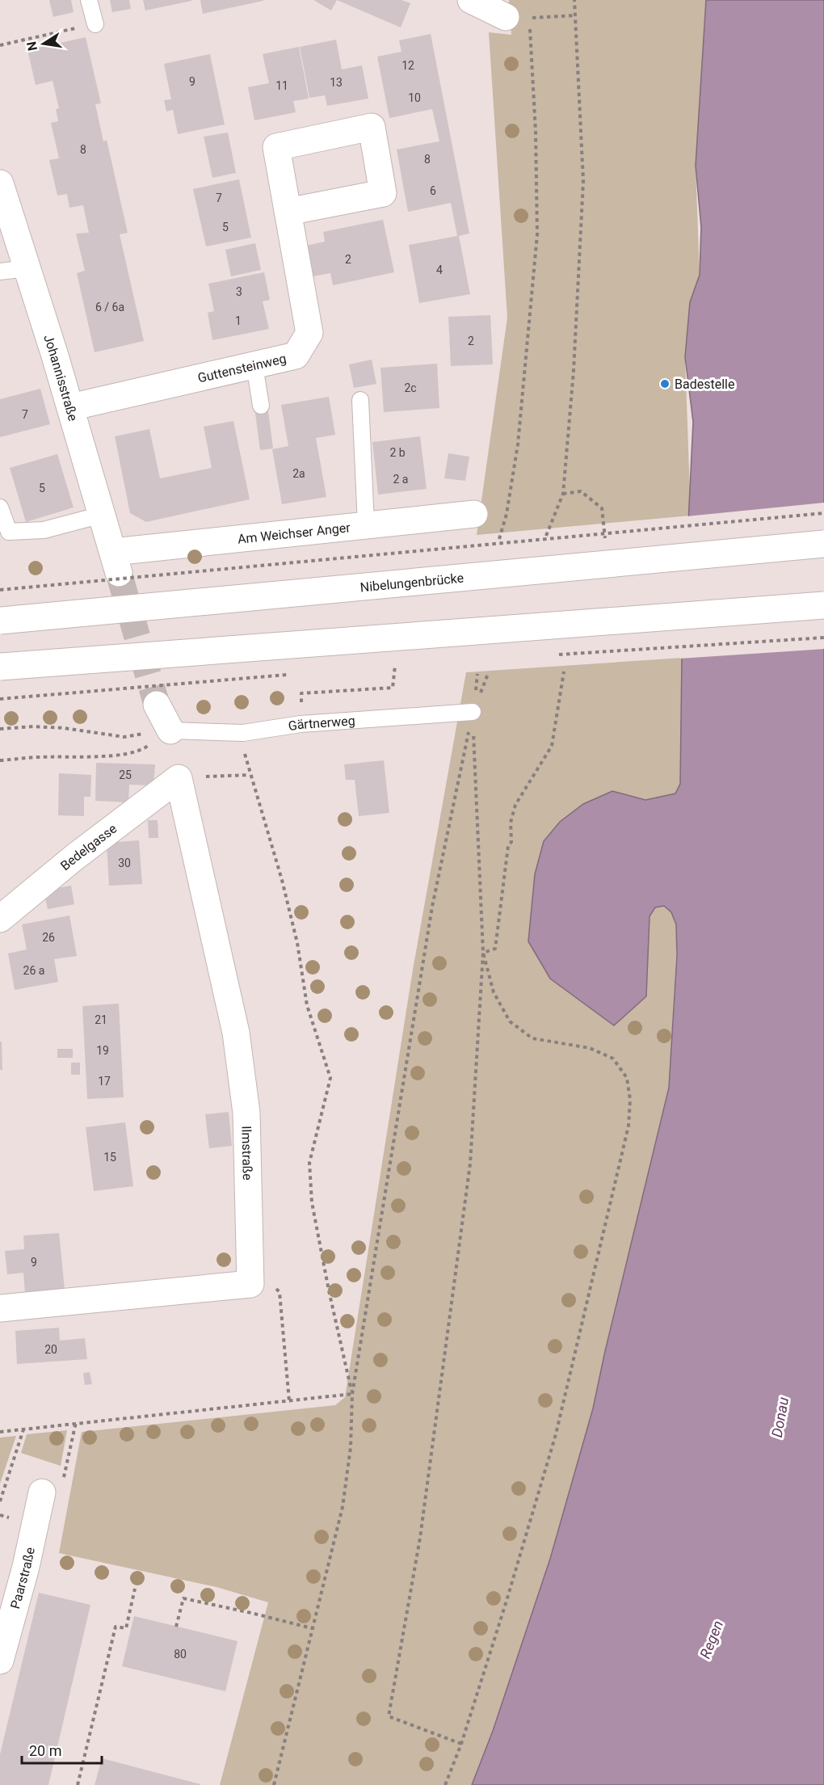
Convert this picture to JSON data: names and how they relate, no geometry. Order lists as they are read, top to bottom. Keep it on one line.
{"streets":{"street":["Guttensteinweg","Johannisstraße","Am Weichser Anger","Nibelungenbrücke","Bedelgasse","Ilmstraße","Paarstraße"],"lane":["Gärtnerweg"]},"crossings":[["Guttensteinweg","Johannisstraße"],["Johannisstraße","Am Weichser Anger"],["Bedelgasse","Ilmstraße"]],"water":["Donau","Regen"],"places":["Badestelle"],"house_numbers":["12","9","13","11","10","8","8","6","7","5","2","4","3","6 / 6a","1","2","2c","7","2 b","2a","2 a","5","25","30","26","26 a","21","19","17","15","9","20","80"],"scale_bar":"20 m","north":"left"}
